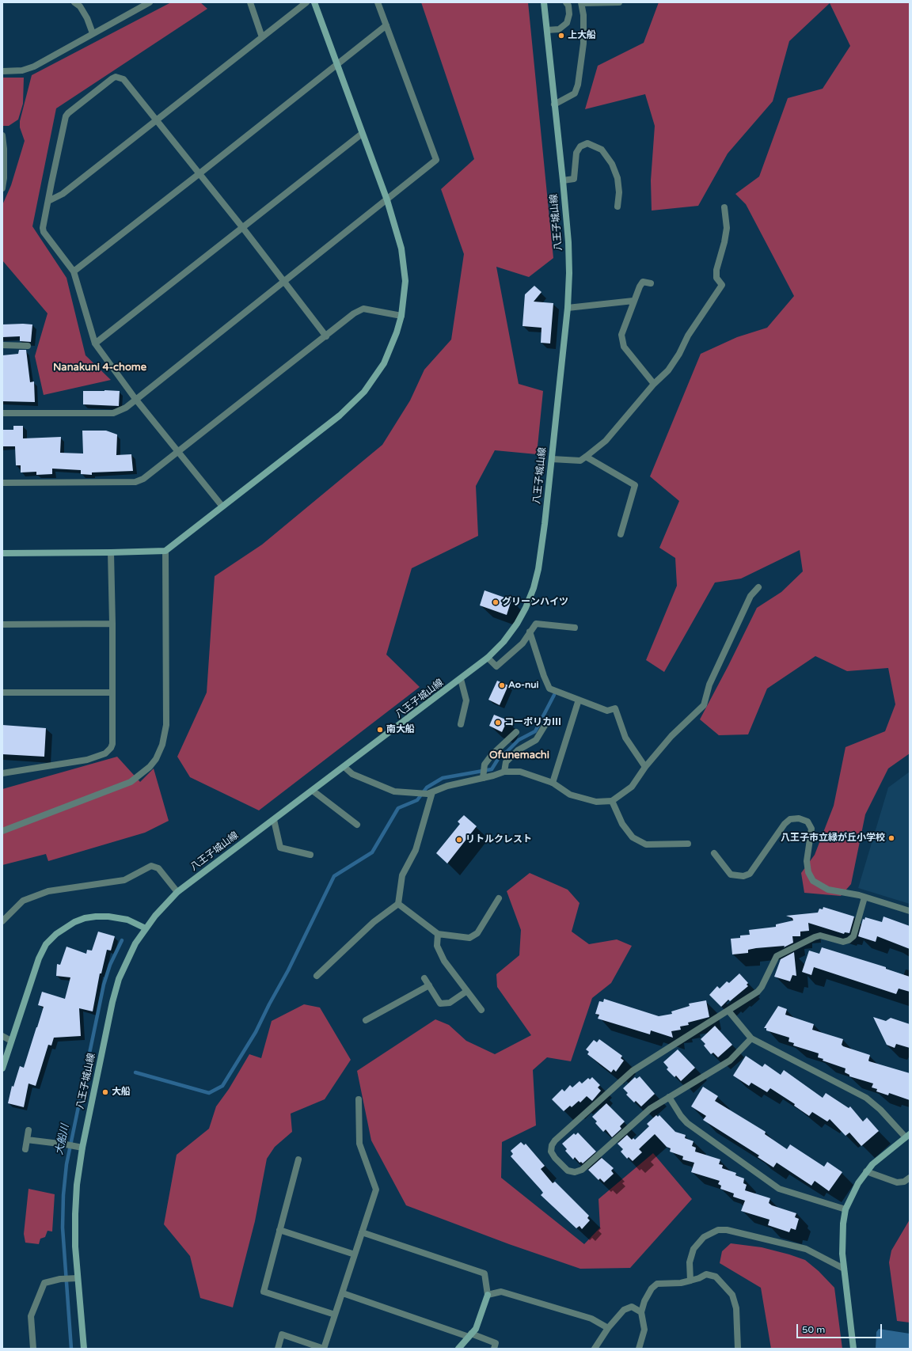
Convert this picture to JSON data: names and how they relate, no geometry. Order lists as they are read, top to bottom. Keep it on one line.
{"streets":{"main road":["八王子城山線"]},"districts":["Nanakuni 4-chome","Ofunemachi"],"water":["大船川"],"places":["上大船","グリーンハイツ","Ao-nui","コーポリカⅢ","南大船","八王子市立緑が丘小学校","リトルクレスト","大船"],"scale_bar":"50 m"}
